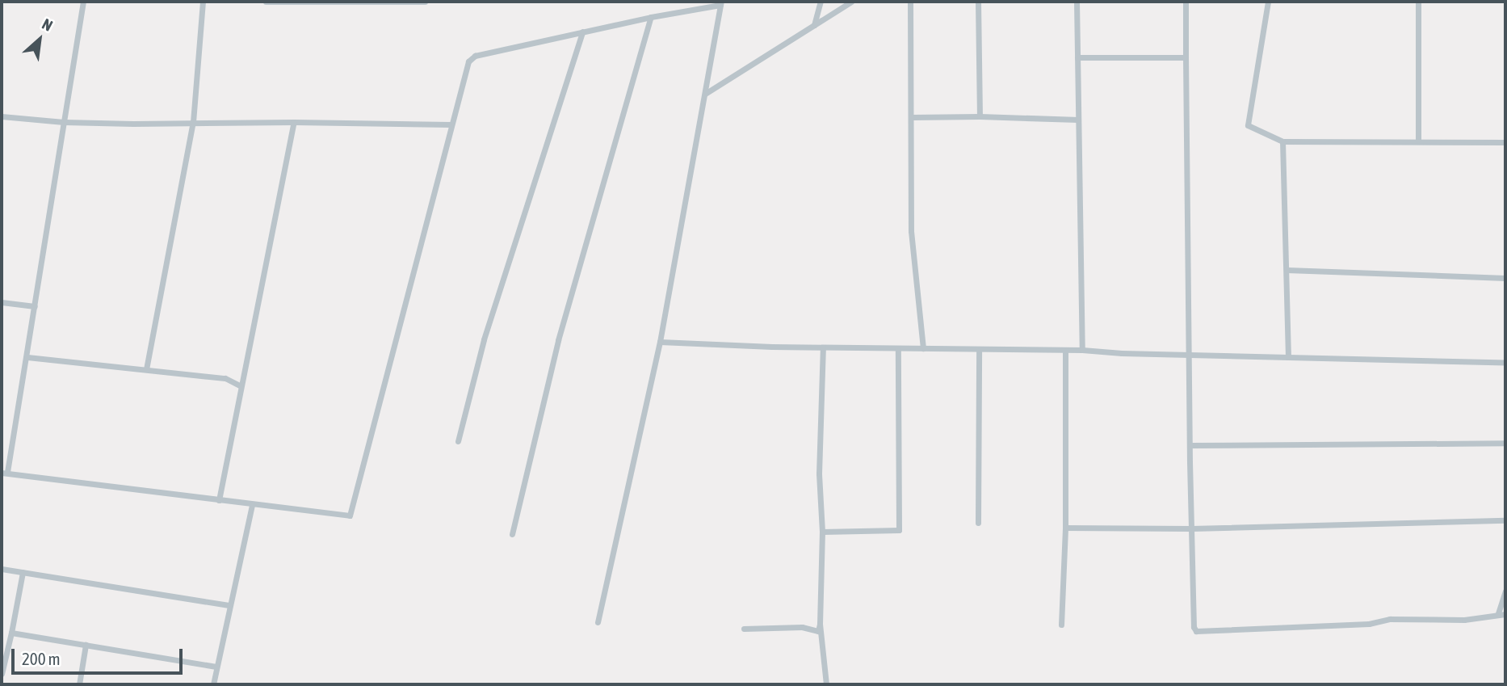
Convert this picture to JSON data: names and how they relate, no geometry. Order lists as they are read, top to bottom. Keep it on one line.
{"scale_bar":"200 m","north":"top right"}
